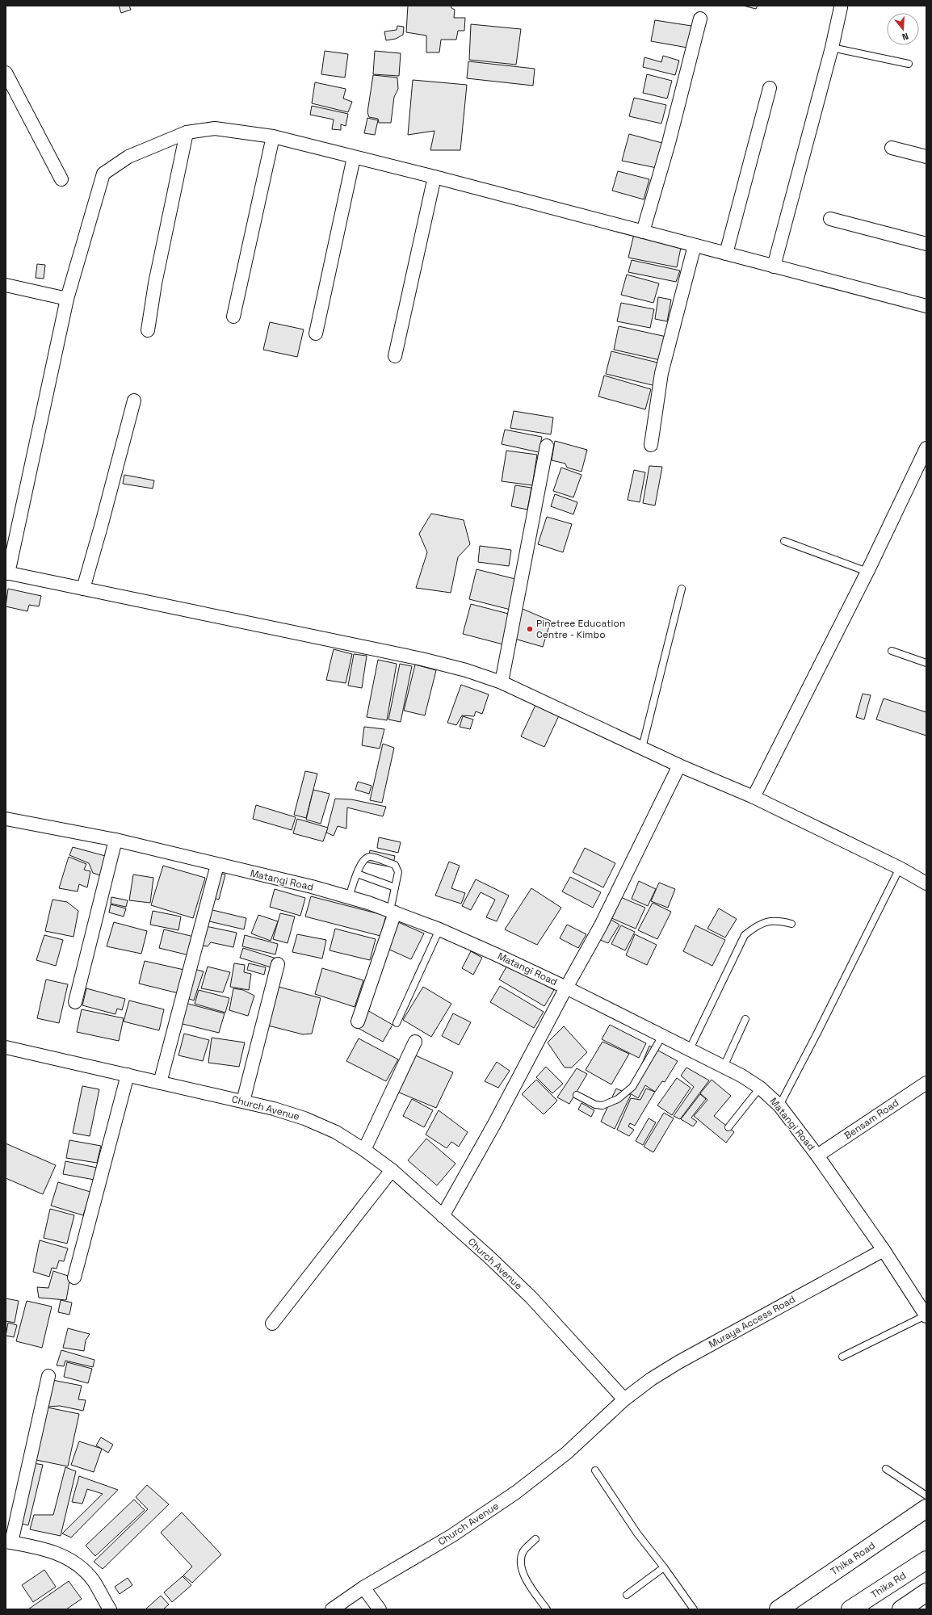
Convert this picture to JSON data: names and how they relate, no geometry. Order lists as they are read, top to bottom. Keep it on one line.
{"streets":{"main road":["Thika Road","Thika Rd"],"street":["Matangi Road","Church Avenue","Bensam Road","Muraya Access Road"]},"crossings":[["Matangi Road","Bensam Road"],["Matangi Road","Muraya Access Road"],["Church Avenue","Muraya Access Road"]],"places":["Pinetree Education Centre - Kimbo"],"north":"bottom"}
